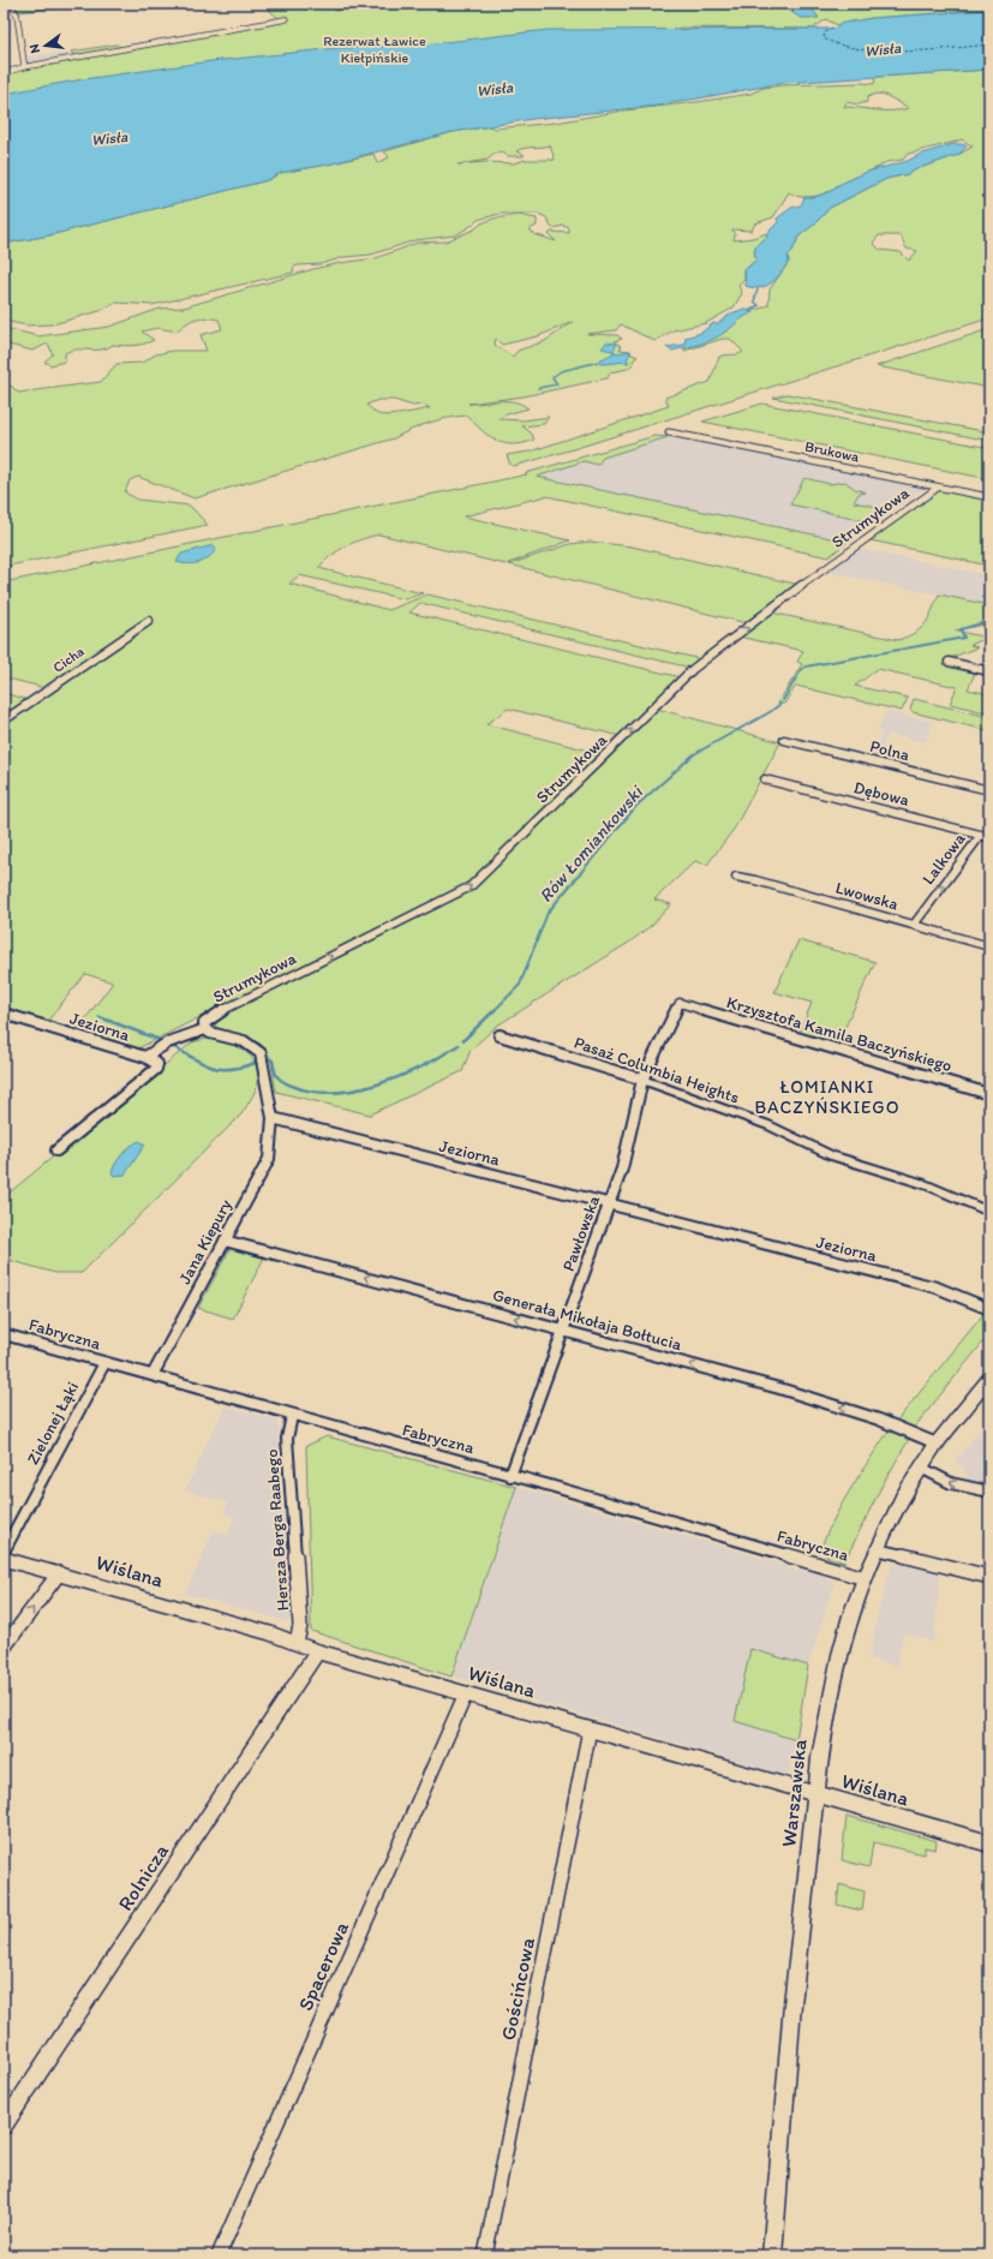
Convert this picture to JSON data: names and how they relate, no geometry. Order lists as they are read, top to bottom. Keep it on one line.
{"streets":{"street":["Brukowa","Strumykowa","Cicha","Polna","Dębowa","Lalkowa","Lwowska","Jeziorna","Krzysztofa Kamila Baczyńskiego","Pasaż Columbia Heights","Pawłowska","Jana Kiepury","Generała Mikołaja Bołtucia","Fabryczna","Zielonej Łąki","Hersza Berga Raabego","Wiślana","Warszawska","Rolnicza","Spacerowa","Gościńcowa"]},"crossings":[["Brukowa","Strumykowa"],["Strumykowa","Jeziorna"],["Dębowa","Lalkowa"],["Lalkowa","Lwowska"],["Jeziorna","Pawłowska"],["Jeziorna","Jana Kiepury"],["Krzysztofa Kamila Baczyńskiego","Pawłowska"],["Pasaż Columbia Heights","Pawłowska"],["Pawłowska","Generała Mikołaja Bołtucia"],["Pawłowska","Fabryczna"],["Jana Kiepury","Generała Mikołaja Bołtucia"],["Jana Kiepury","Fabryczna"],["Generała Mikołaja Bołtucia","Warszawska"],["Fabryczna","Zielonej Łąki"],["Fabryczna","Hersza Berga Raabego"],["Fabryczna","Warszawska"],["Hersza Berga Raabego","Wiślana"],["Wiślana","Warszawska"],["Wiślana","Rolnicza"],["Wiślana","Spacerowa"],["Wiślana","Gościńcowa"]],"one_way":["Strumykowa","Lalkowa","Generała Mikołaja Bołtucia"],"districts":["ŁOMIANKI BACZYŃSKIEGO"],"water":["Wisła","Rów Łomiankowski"],"parks":["Rezerwat Ławice Kiełpińskie"],"north":"left"}
